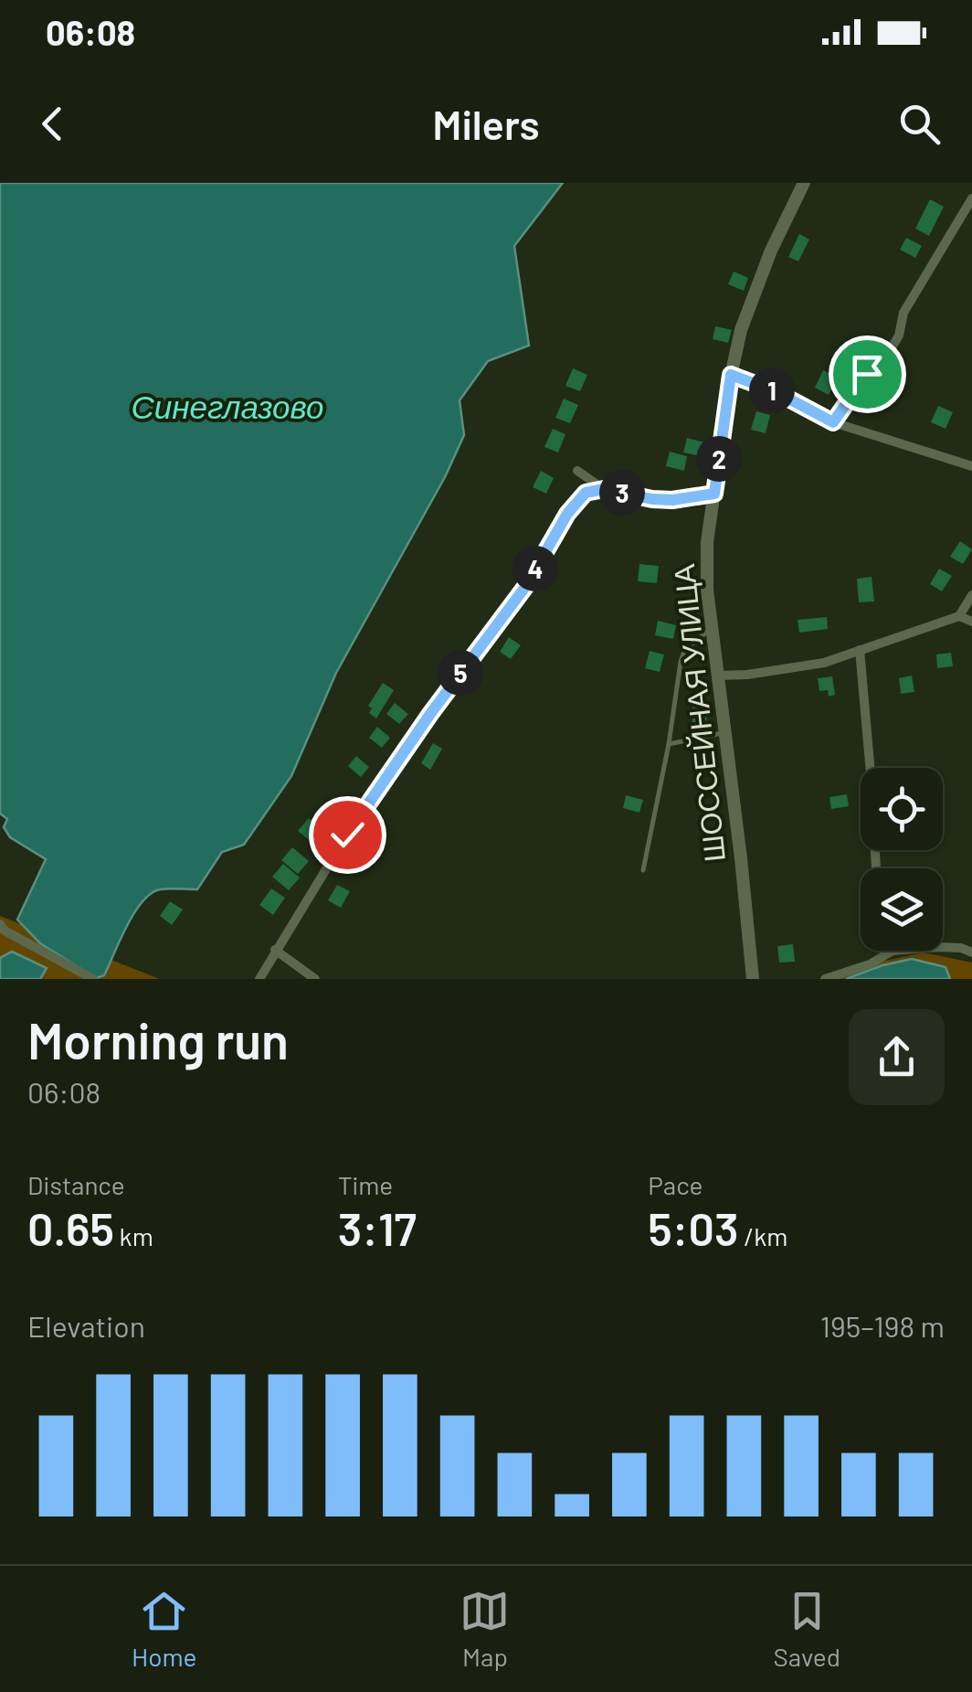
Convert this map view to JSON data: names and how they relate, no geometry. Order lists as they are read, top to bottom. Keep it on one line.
{"streets":{"street":["ШОССЕЙНАЯ УЛИЦА"]},"water":["Синеглазово"],"page":{"status":"06:08","header":"Milers","pins":["1","2","3","4","5"],"heading":["Morning run","06:08"],"stats":[["Distance","0.65 km"],["Time","3:17"],["Pace","5:03 /km"]],"chart":["Elevation","195–198 m"],"tabs":["Home","Map","Saved"]}}
